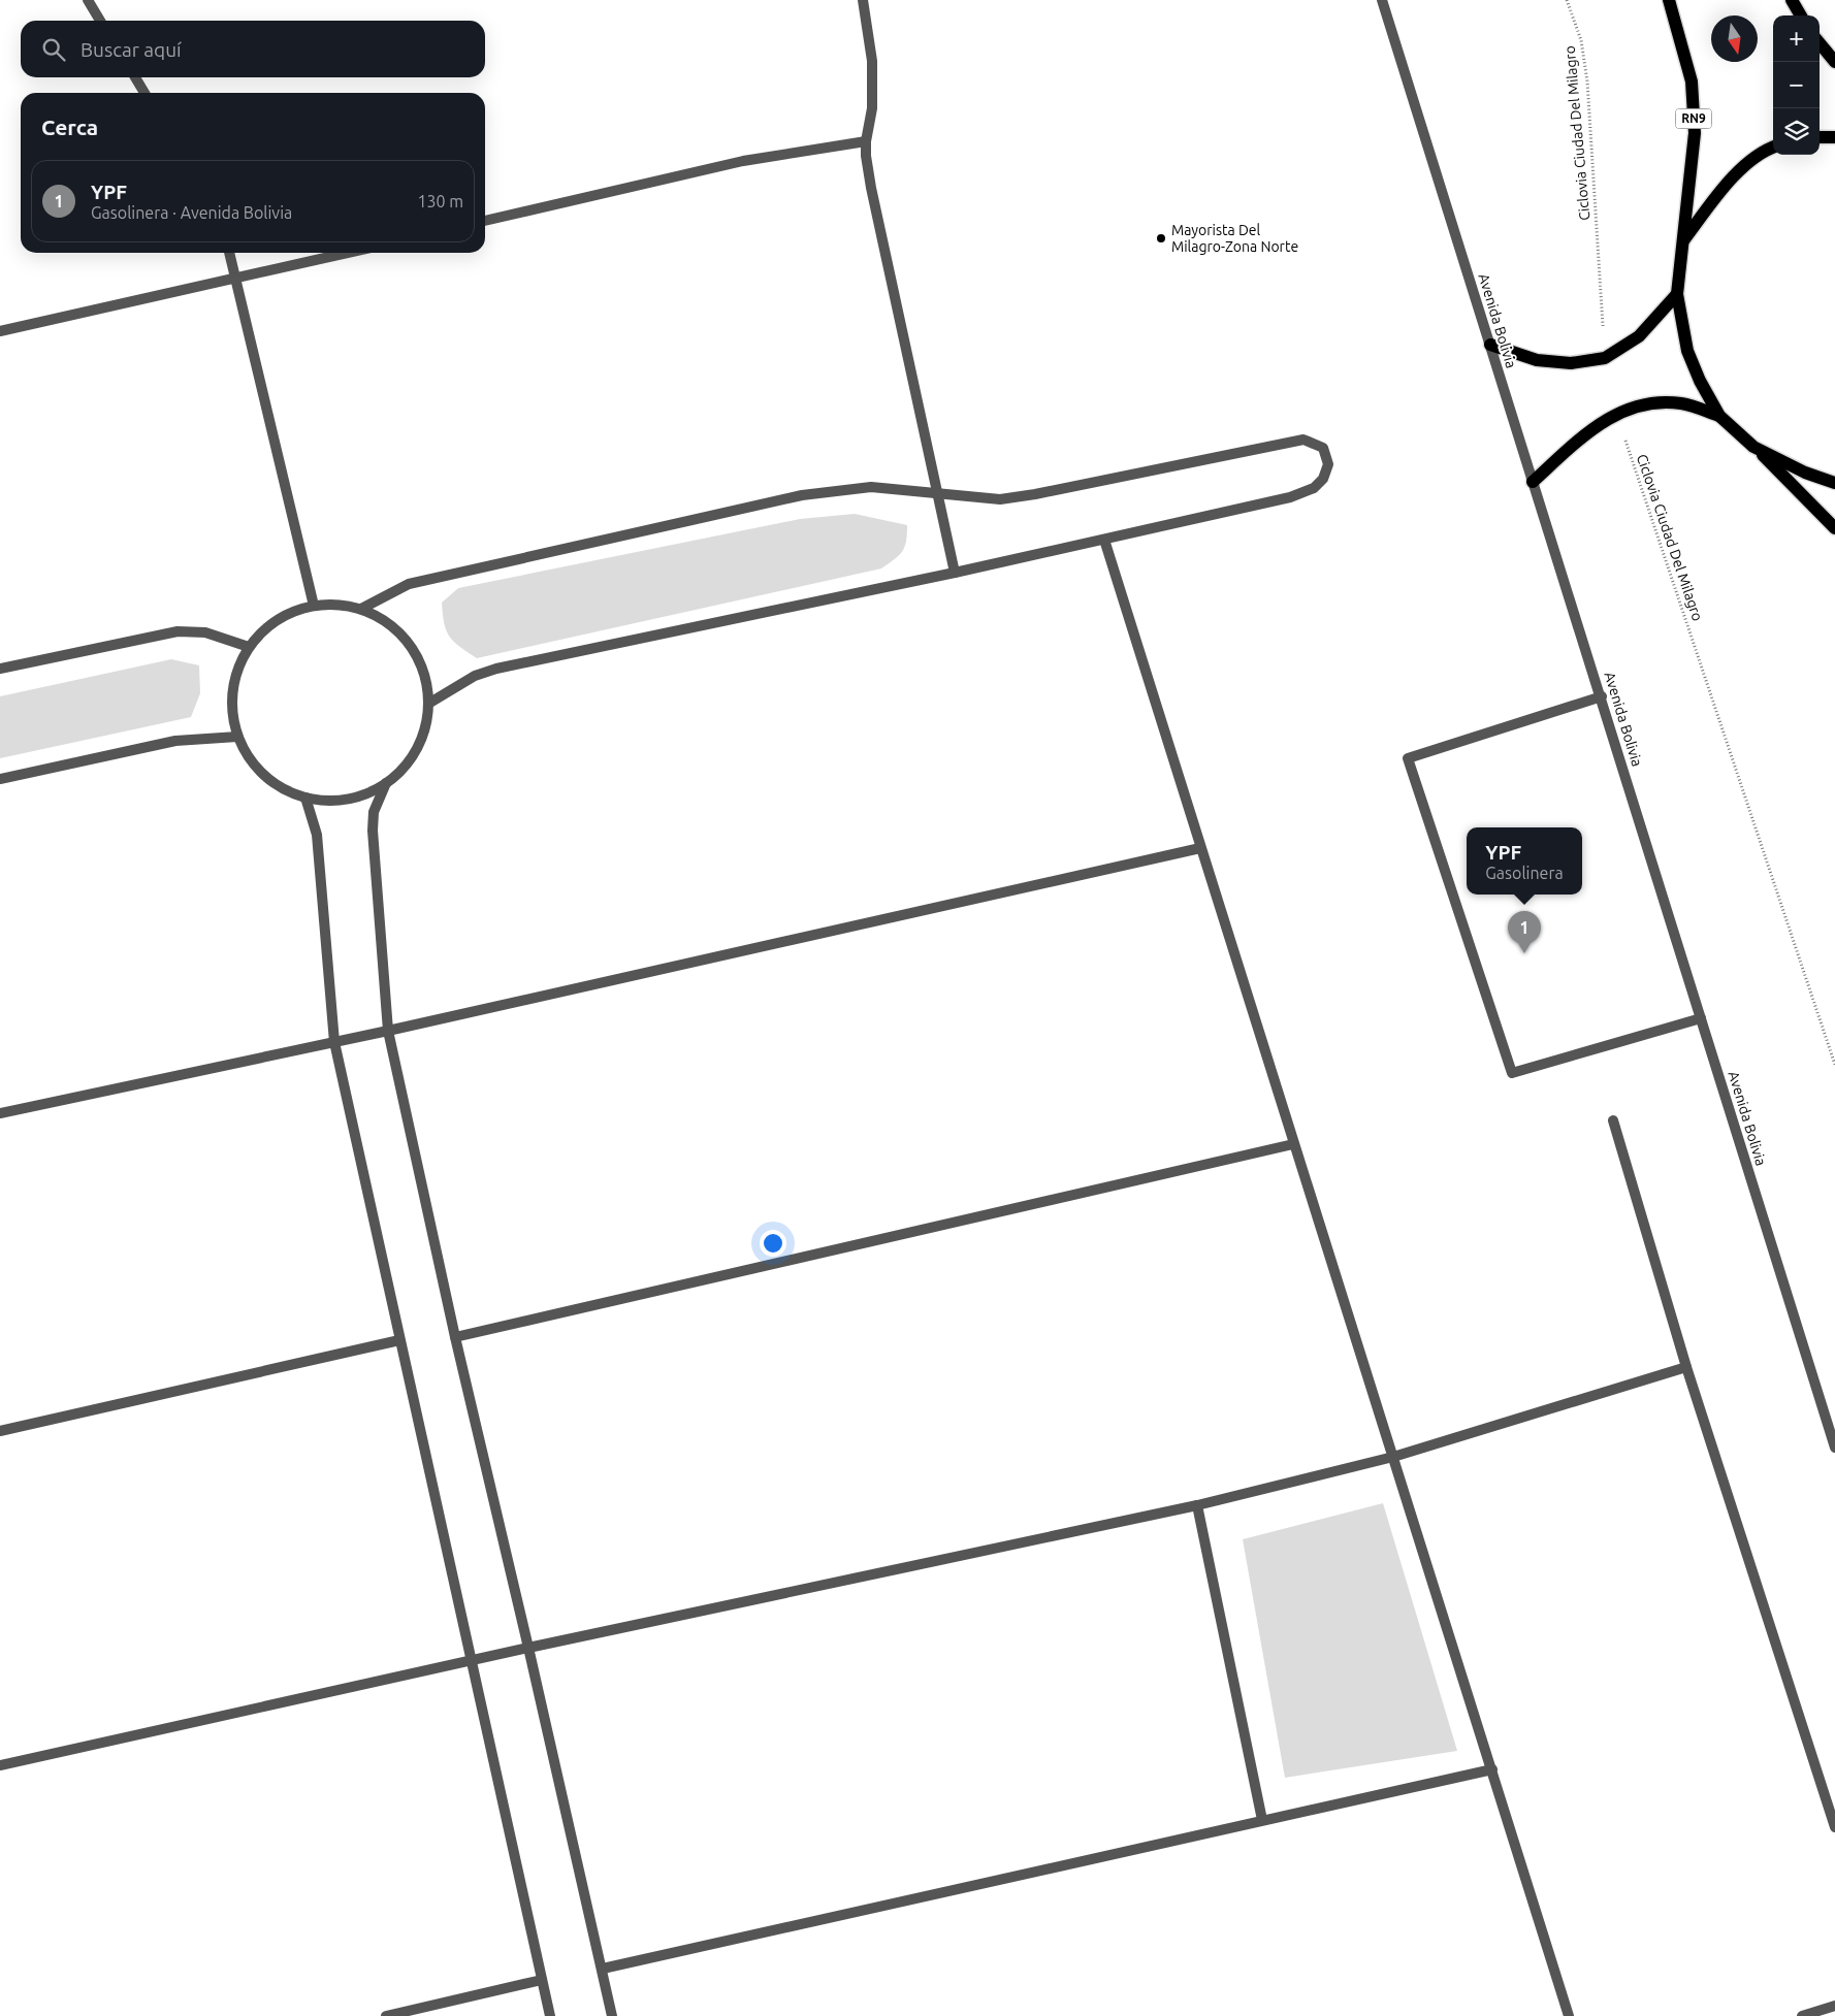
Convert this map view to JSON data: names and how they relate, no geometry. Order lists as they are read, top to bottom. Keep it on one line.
{"streets":{"main road":["RN9"],"street":["Avenida Bolivia"],"path":["Ciclovia Ciudad Del Milagro"]},"places":["Mayorista Del Milagro-Zona Norte"],"north":"bottom","page":{"map_buttons":["+","−"],"search":"Buscar aquí","heading":"Cerca","list":[{"mark":"1","name":"YPF","note":"Gasolinera · Avenida Bolivia","value":"130 m"}],"popup":["YPF","Gasolinera"],"pins":"1"}}
